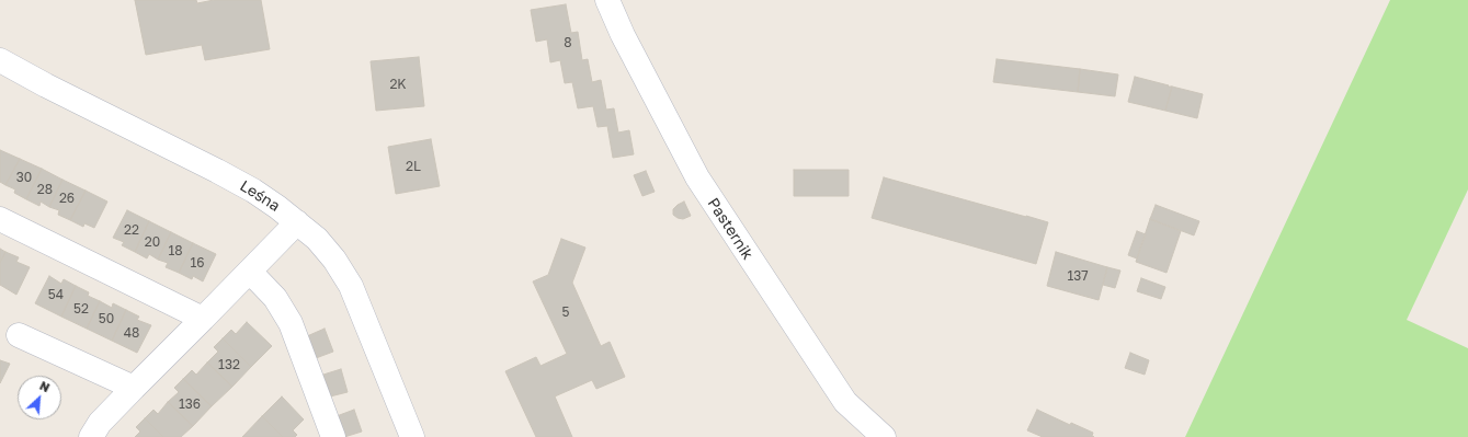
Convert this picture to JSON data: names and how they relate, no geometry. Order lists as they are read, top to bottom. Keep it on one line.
{"streets":{"street":["Leśna","Pasternik"]},"house_numbers":["8","2K","2L","30","28","26","22","20","18","16","137","54","52","5","50","48","132","136"],"north":"top right"}
